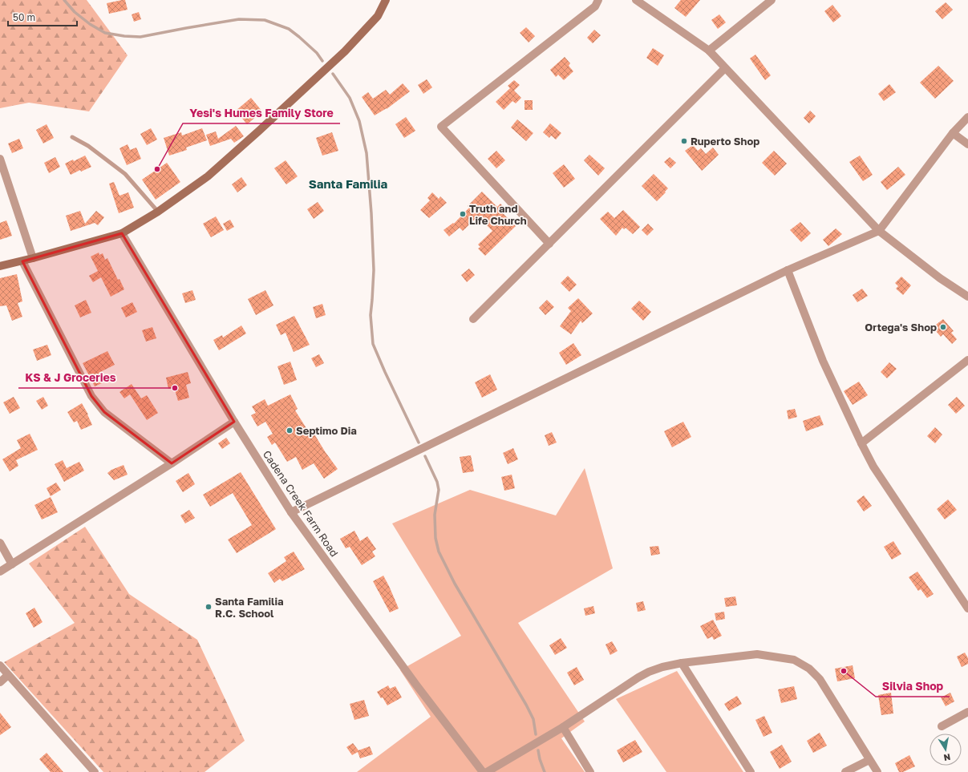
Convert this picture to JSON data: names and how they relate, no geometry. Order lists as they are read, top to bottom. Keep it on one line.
{"streets":{"street":["Cadena Creek Farm Road"]},"districts":["Santa Familia"],"places":["Ruperto Shop","Yesi's Humes Family Store","Truth and Life Church","Ortega's Shop","KS & J Groceries","Septimo Dia","Santa Familia R.C. School","Silvia Shop"],"scale_bar":"50 m","north":"bottom"}
